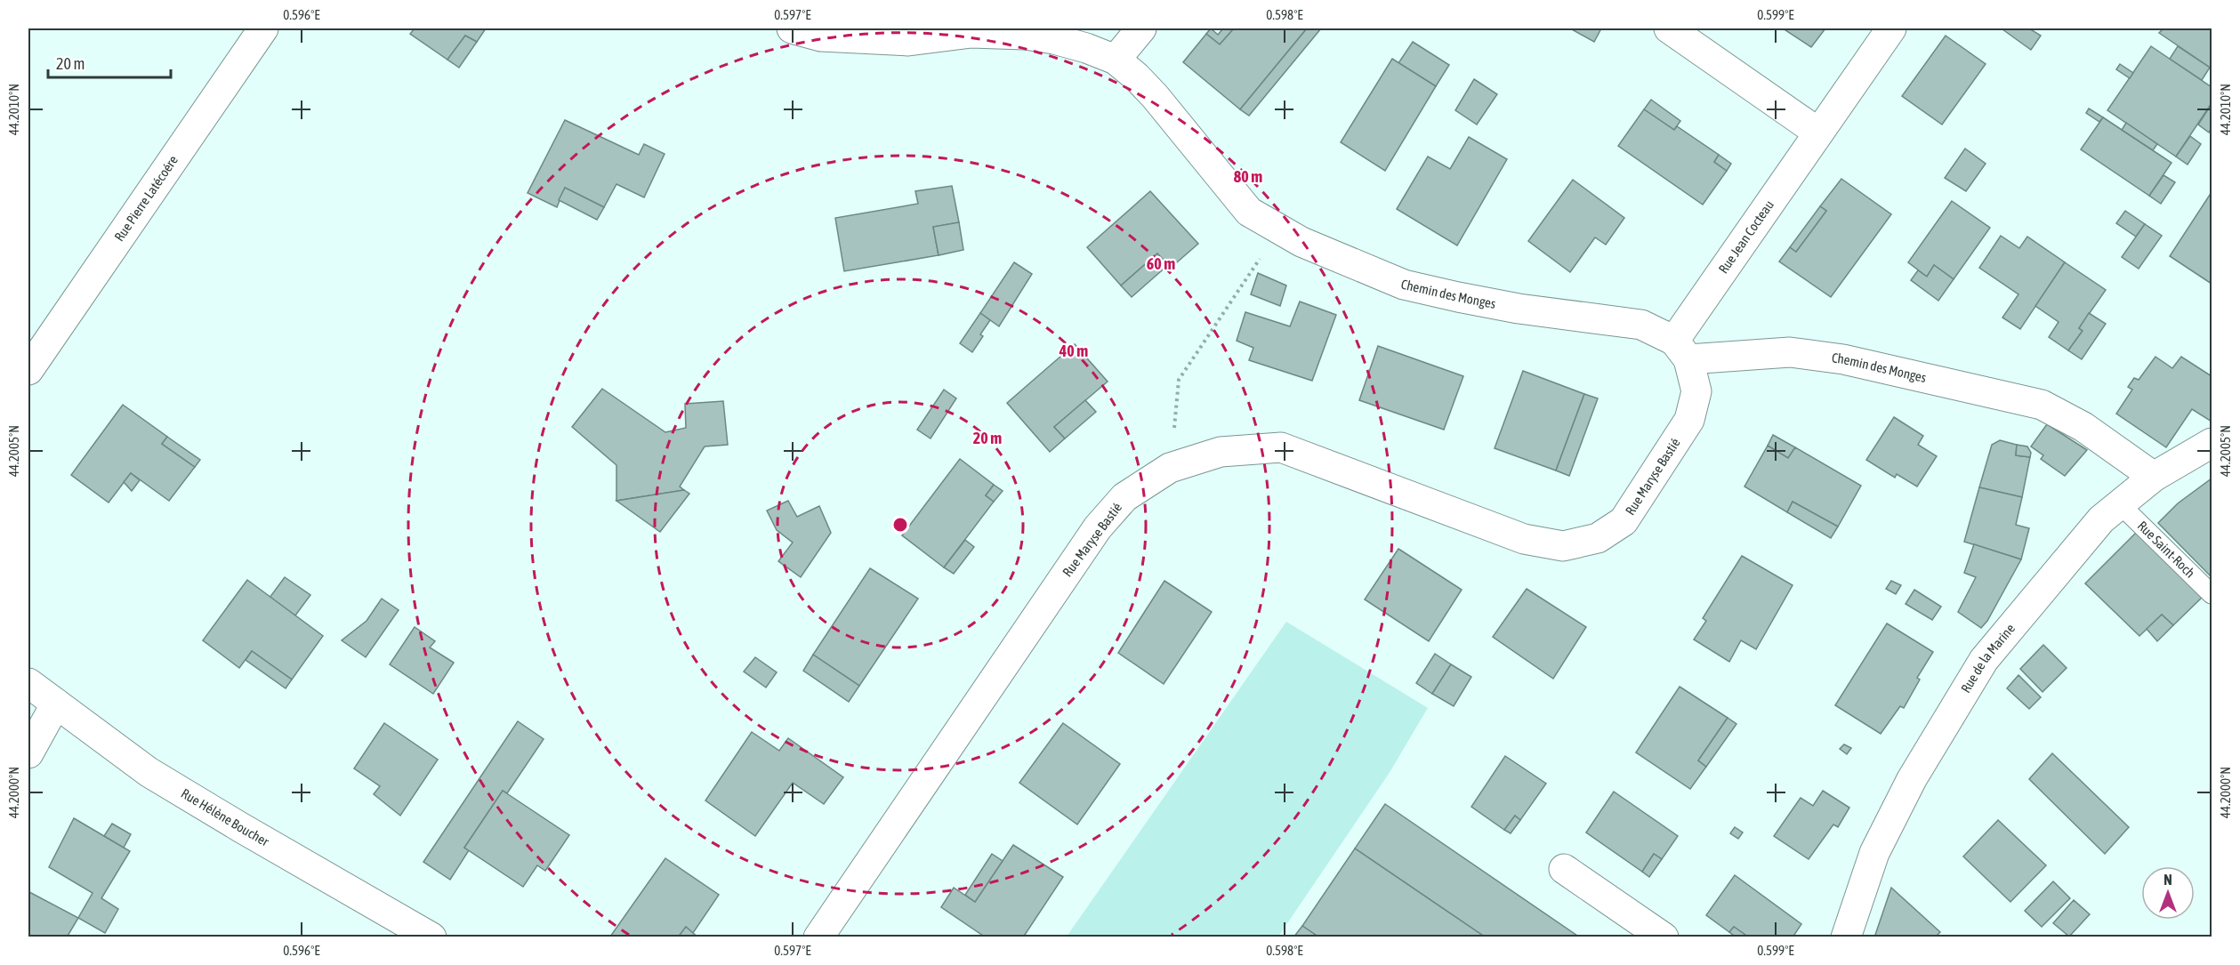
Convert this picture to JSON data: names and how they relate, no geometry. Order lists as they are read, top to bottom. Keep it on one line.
{"streets":{"street":["Rue Pierre Latécoére","Rue Jean Cocteau","Chemin des Monges","Rue Maryse Bastié","Rue de la Marine","Rue Hélène Boucher"],"lane":["Rue Saint-Roch"]},"crossings":[["Rue Jean Cocteau","Chemin des Monges"],["Rue Jean Cocteau","Rue Maryse Bastié"],["Chemin des Monges","Rue Maryse Bastié"],["Chemin des Monges","Rue de la Marine"],["Rue Saint-Roch","Rue de la Marine"]],"scale_bar":"20 m","north":"top","coordinates":["0.596°E","0.597°E","0.598°E","0.599°E","44.2010°N","44.2005°N","44.2000°N"],"rings":["80 m","60 m","40 m","20 m"]}
